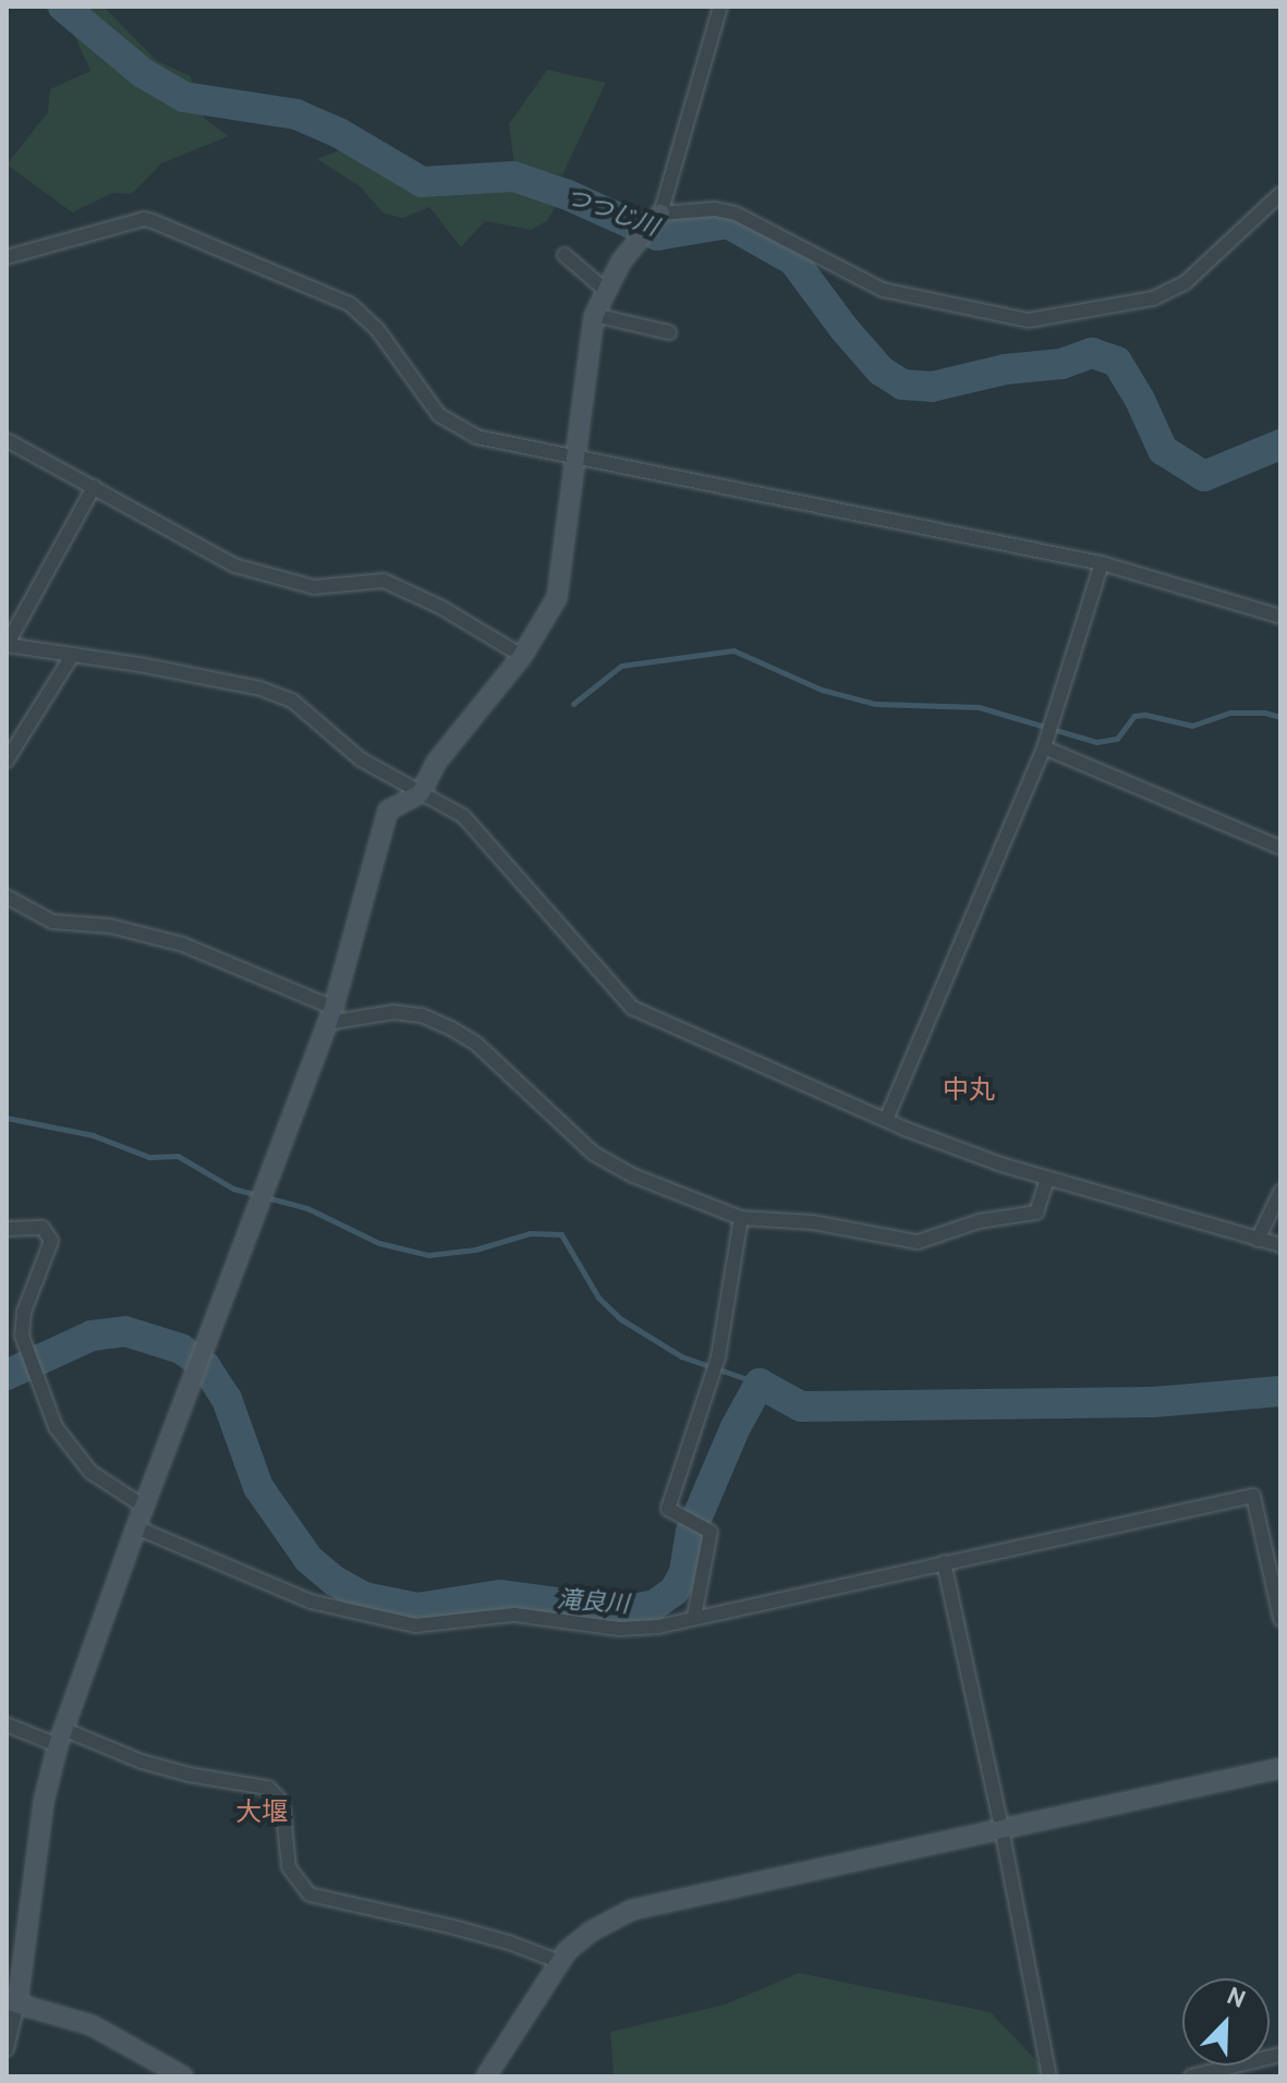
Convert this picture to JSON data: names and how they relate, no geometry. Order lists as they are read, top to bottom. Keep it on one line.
{"districts":["中丸","大堰"],"water":["つつじ川","滝良川"],"north":"top right"}
